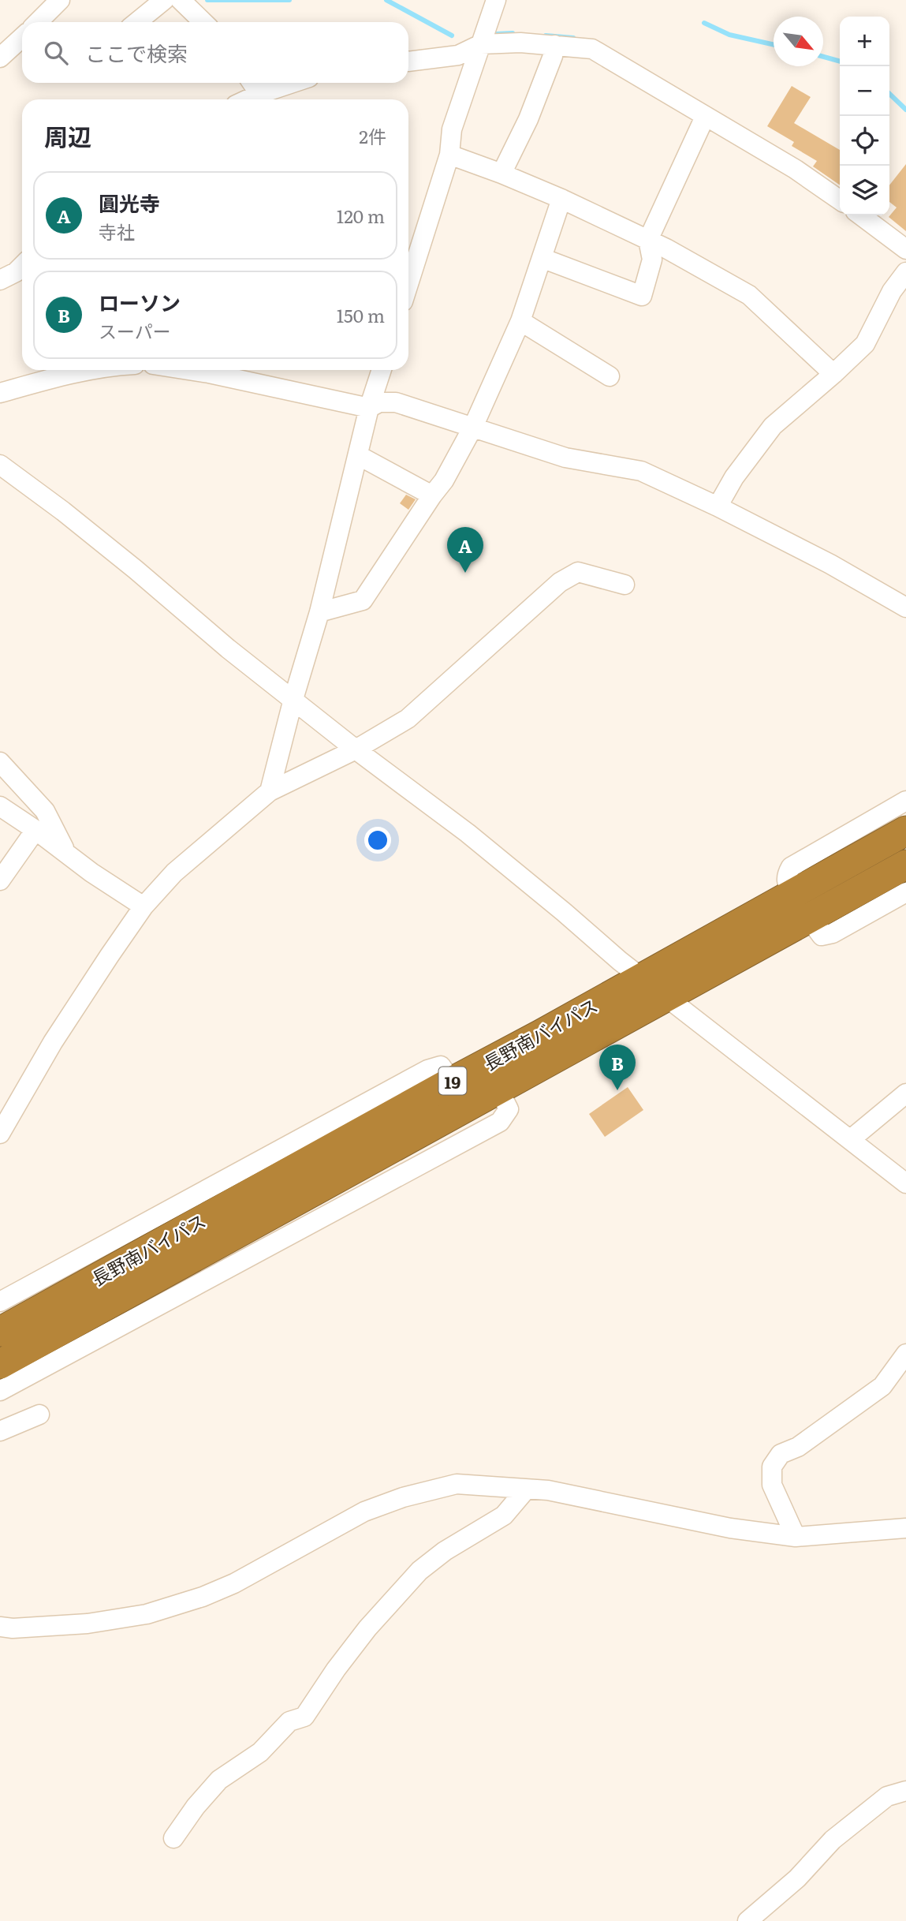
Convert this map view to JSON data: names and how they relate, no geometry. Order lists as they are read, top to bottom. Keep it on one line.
{"streets":{"highway":["長野南バイパス","19"]},"north":"bottom right","page":{"map_buttons":["+","−"],"search":"ここで検索","heading":["周辺","2件"],"list":[{"mark":"A","name":"圓光寺","note":"寺社","value":"120 m"},{"mark":"B","name":"ローソン","note":"スーパー","value":"150 m"}],"pins":["A","B"]}}
